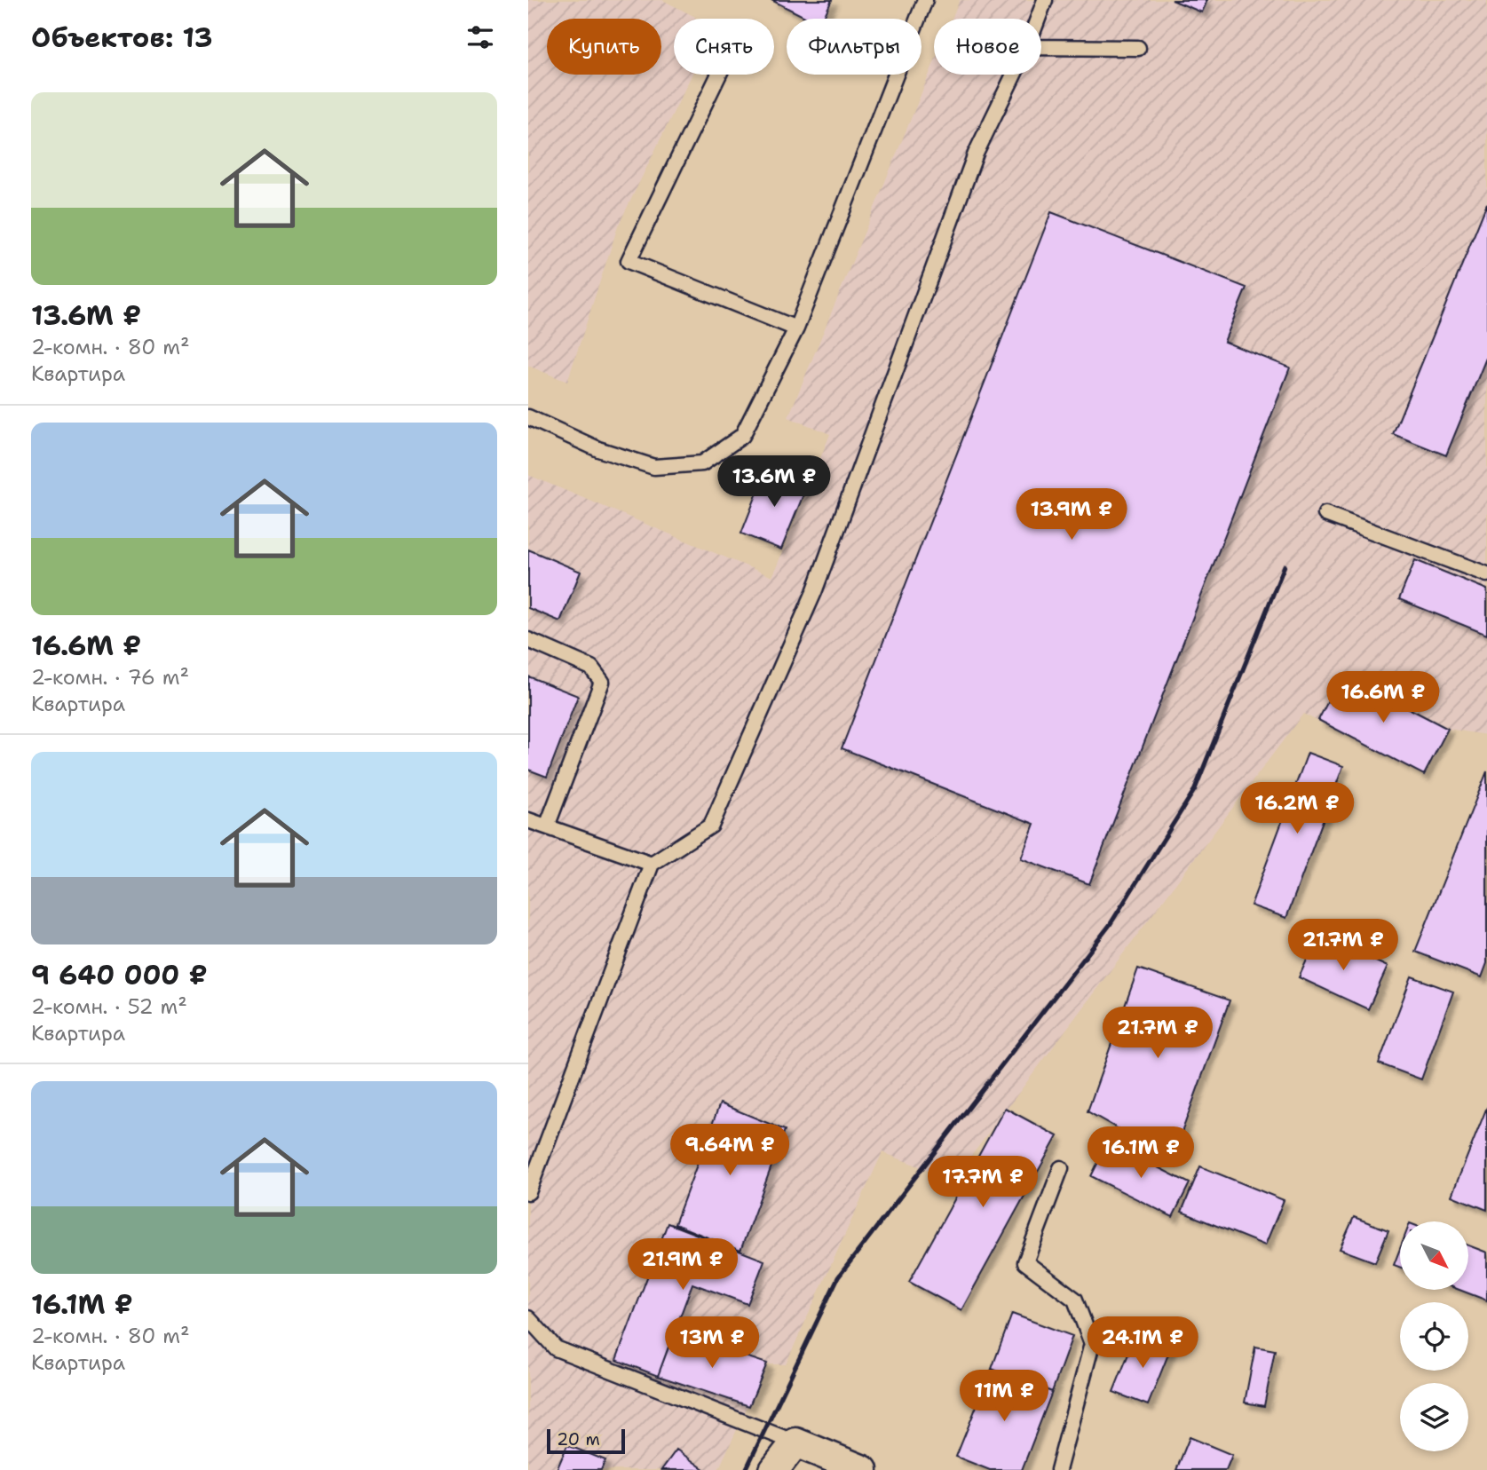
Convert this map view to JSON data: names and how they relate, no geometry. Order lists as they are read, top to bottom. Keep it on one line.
{"scale_bar":"20 m","north":"bottom right","page":{"heading":"Объектов: 13","chip":["Купить","Снять","Фильтры","Новое"],"list":[{"name":"13.6M ₽","note":"2-комн. · 80 m² · Квартира"},{"name":"16.6M ₽","note":"2-комн. · 76 m² · Квартира"},{"name":"9 640 000 ₽","note":"2-комн. · 52 m² · Квартира"},{"name":"16.1M ₽","note":"2-комн. · 80 m² · Квартира"}],"price":["13.6M ₽","13.9M ₽","16.6M ₽","16.2M ₽","21.7M ₽","21.7M ₽","9.64M ₽","16.1M ₽","17.7M ₽","21.9M ₽","13M ₽","24.1M ₽","11M ₽"],"scale":"20 m"}}
